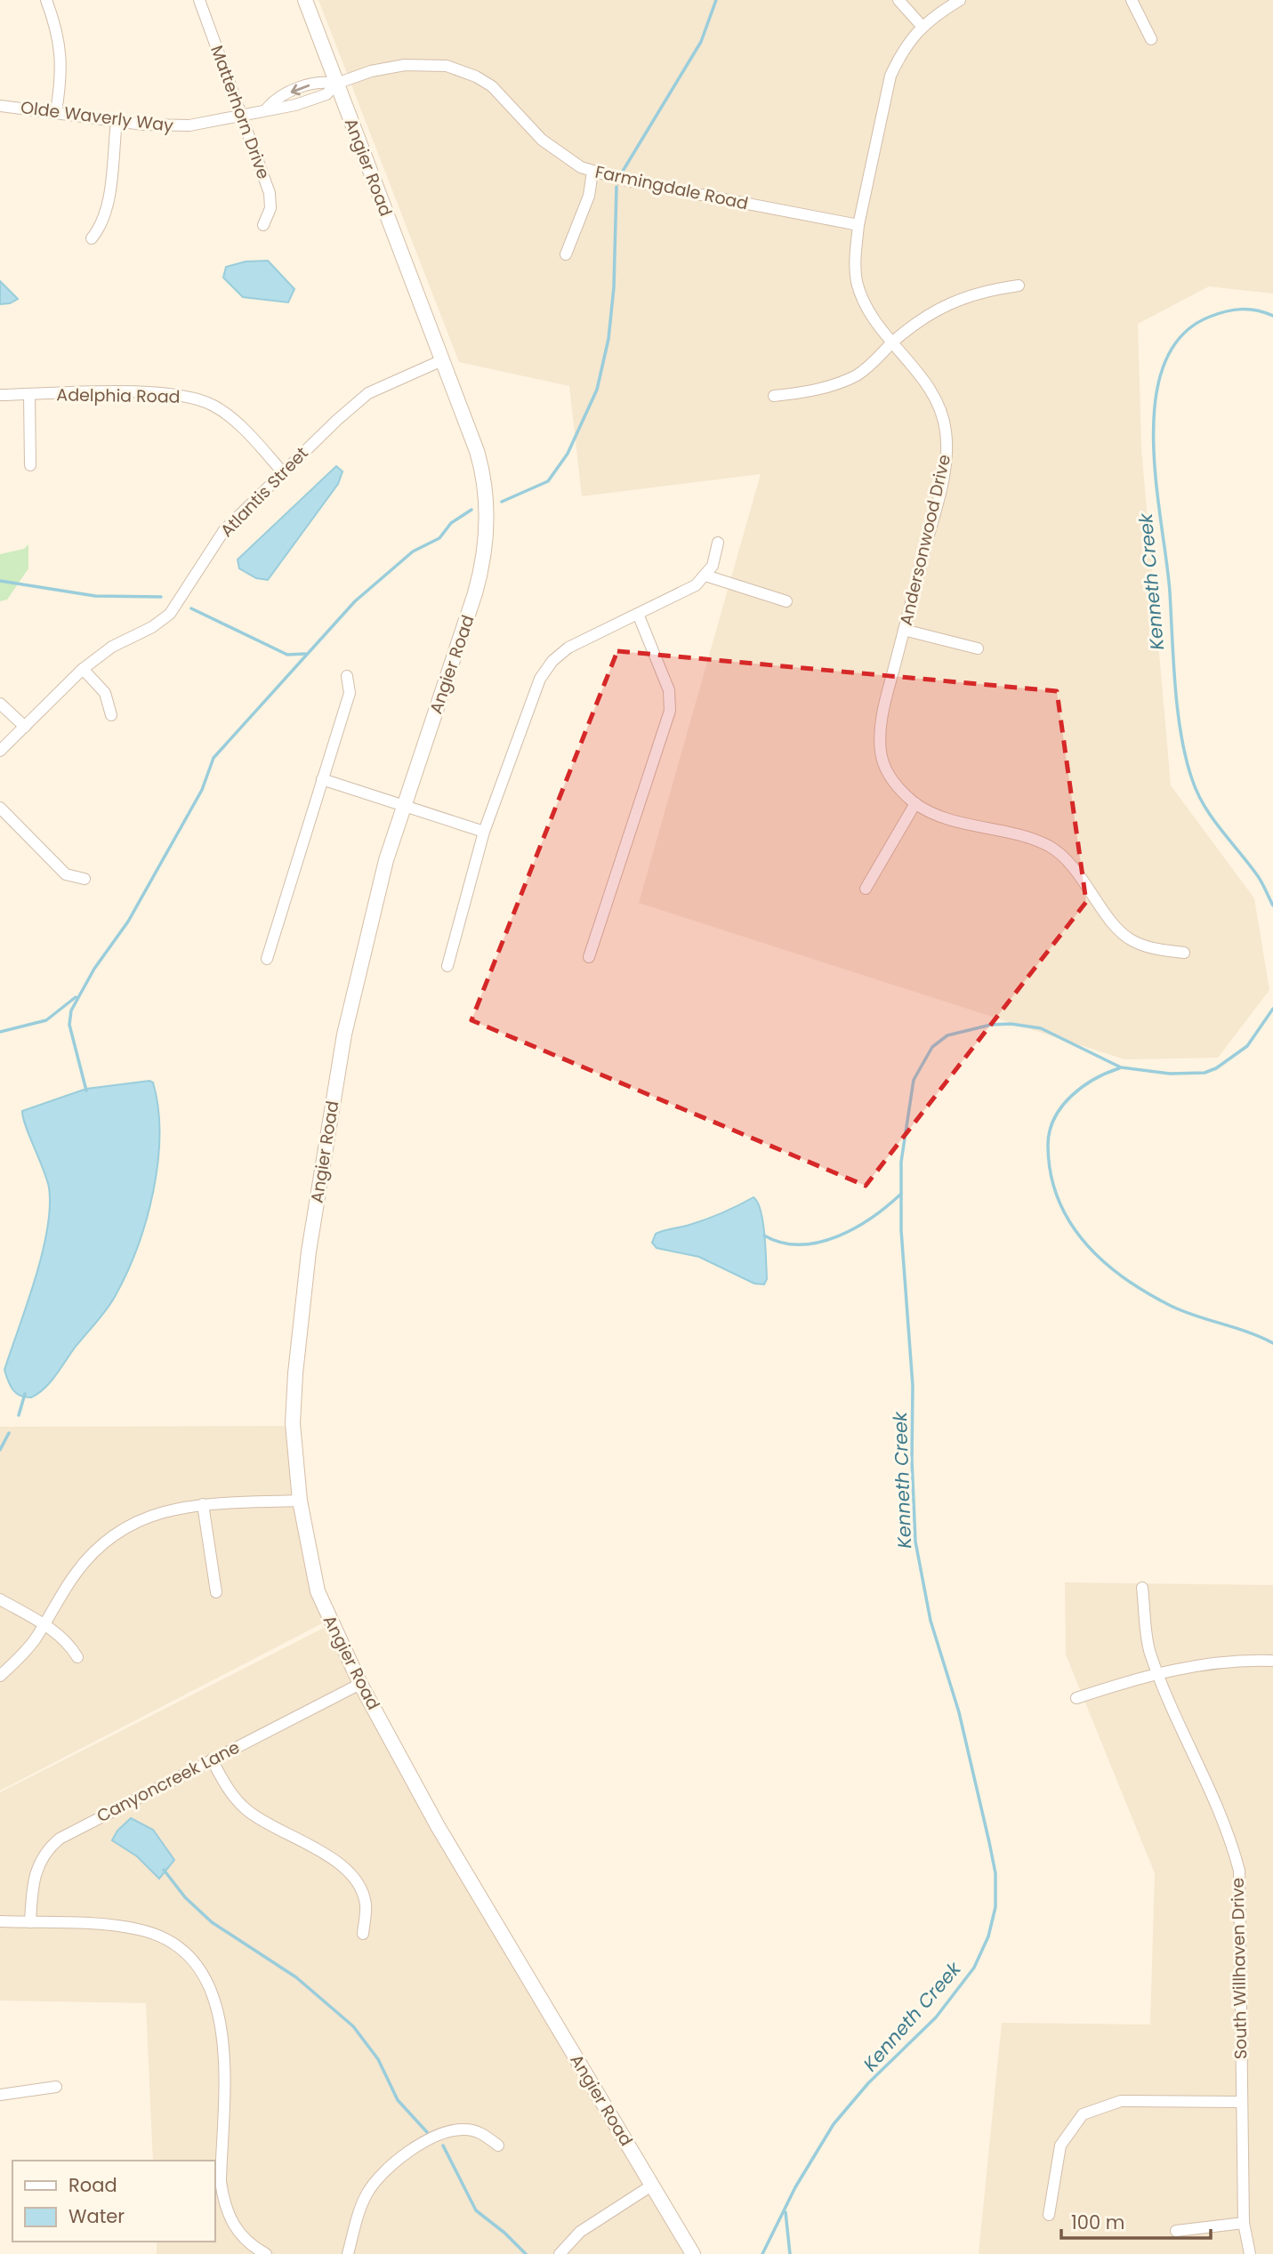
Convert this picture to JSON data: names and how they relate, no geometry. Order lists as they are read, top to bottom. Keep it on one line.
{"streets":{"street":["Matterhorn Drive","Olde Waverly Way","Angier Road","Farmingdale Road","Adelphia Road","Atlantis Street","Andersonwood Drive","Canyoncreek Lane","South Willhaven Drive"]},"crossings":[["Matterhorn Drive","Olde Waverly Way"],["Olde Waverly Way","Angier Road"],["Olde Waverly Way","Farmingdale Road"],["Angier Road","Farmingdale Road"],["Angier Road","Atlantis Street"],["Angier Road","Canyoncreek Lane"],["Farmingdale Road","Andersonwood Drive"],["Adelphia Road","Atlantis Street"]],"water":["Kenneth Creek"],"legend":["Road","Water"],"scale_bar":"100 m"}
